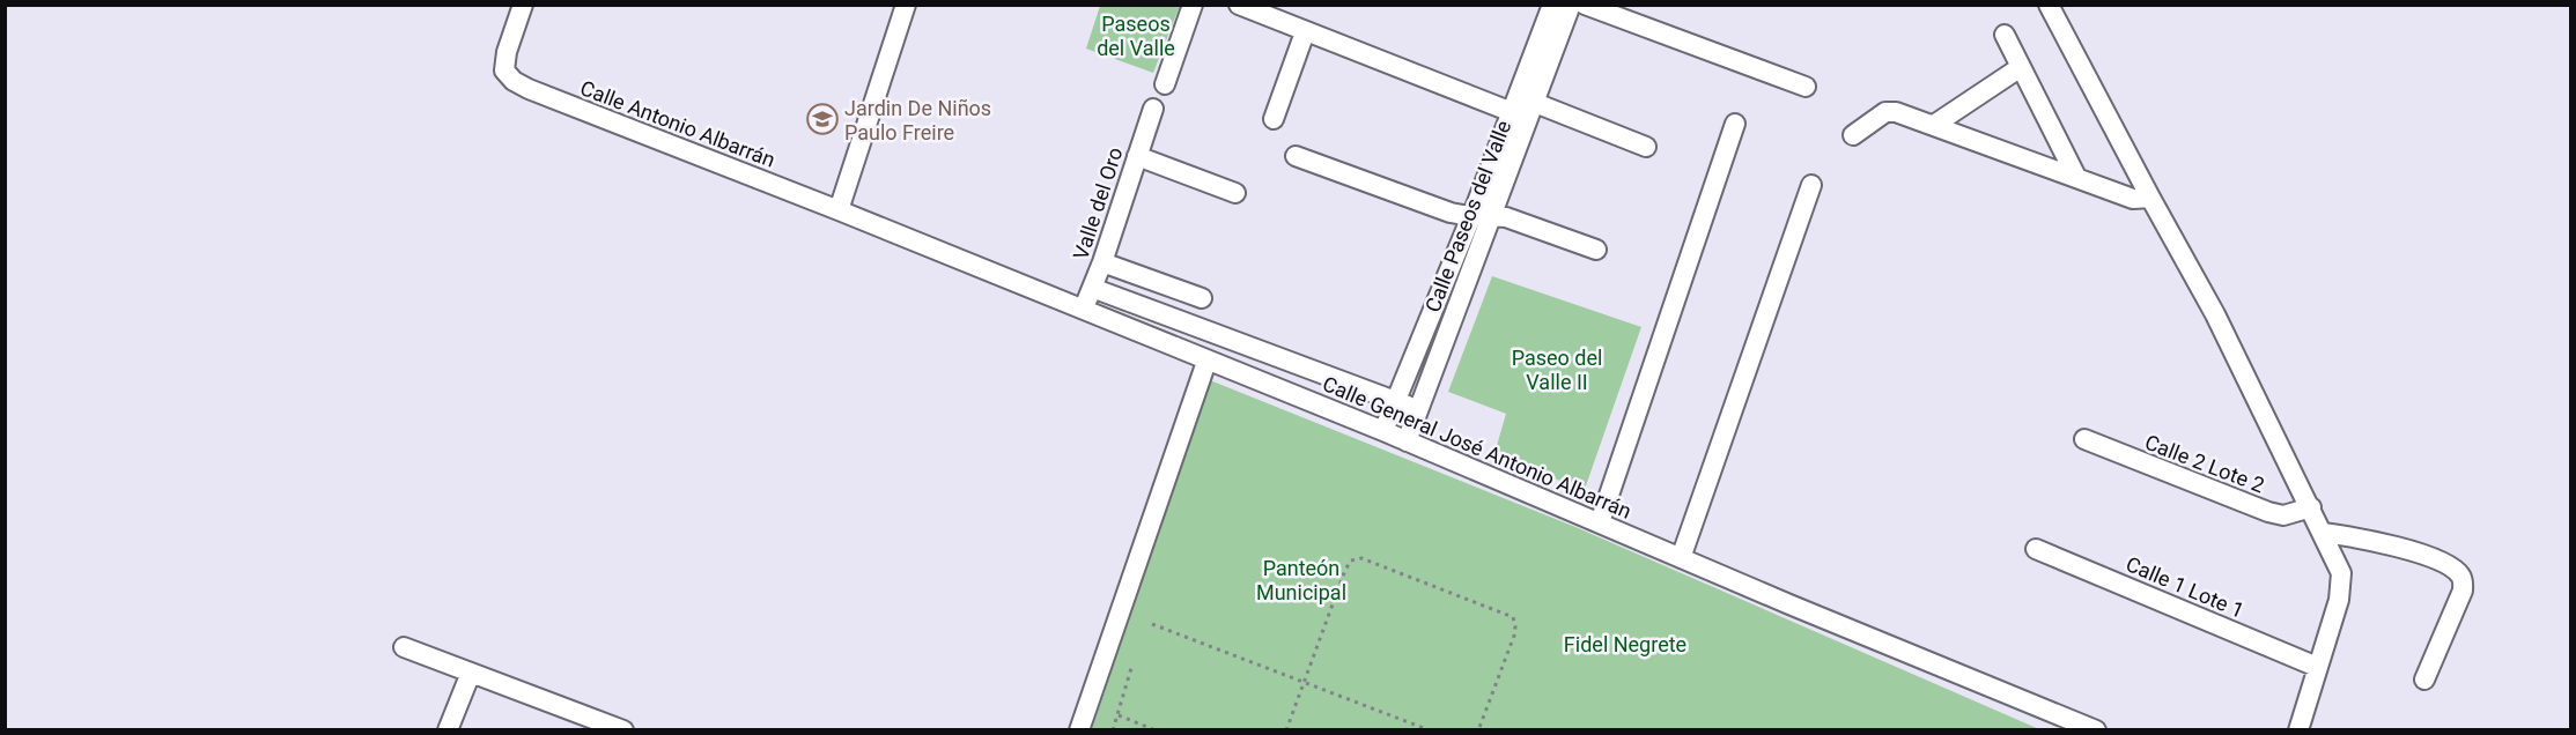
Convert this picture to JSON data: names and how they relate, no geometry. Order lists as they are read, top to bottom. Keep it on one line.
{"streets":{"street":["Calle Antonio Albarrán","Valle del Oro","Calle Paseos del Valle","Calle General José Antonio Albarrán","Calle 2 Lote 2","Calle 1 Lote 1"]},"crossings":[["Calle Antonio Albarrán","Calle General José Antonio Albarrán"],["Valle del Oro","Calle General José Antonio Albarrán"],["Calle Paseos del Valle","Calle General José Antonio Albarrán"]],"parks":["Paseos del Valle","Paseo del Valle II","Panteón Municipal","Fidel Negrete"],"places":{"school or university":["Jardin De Niños Paulo Freire"]}}
